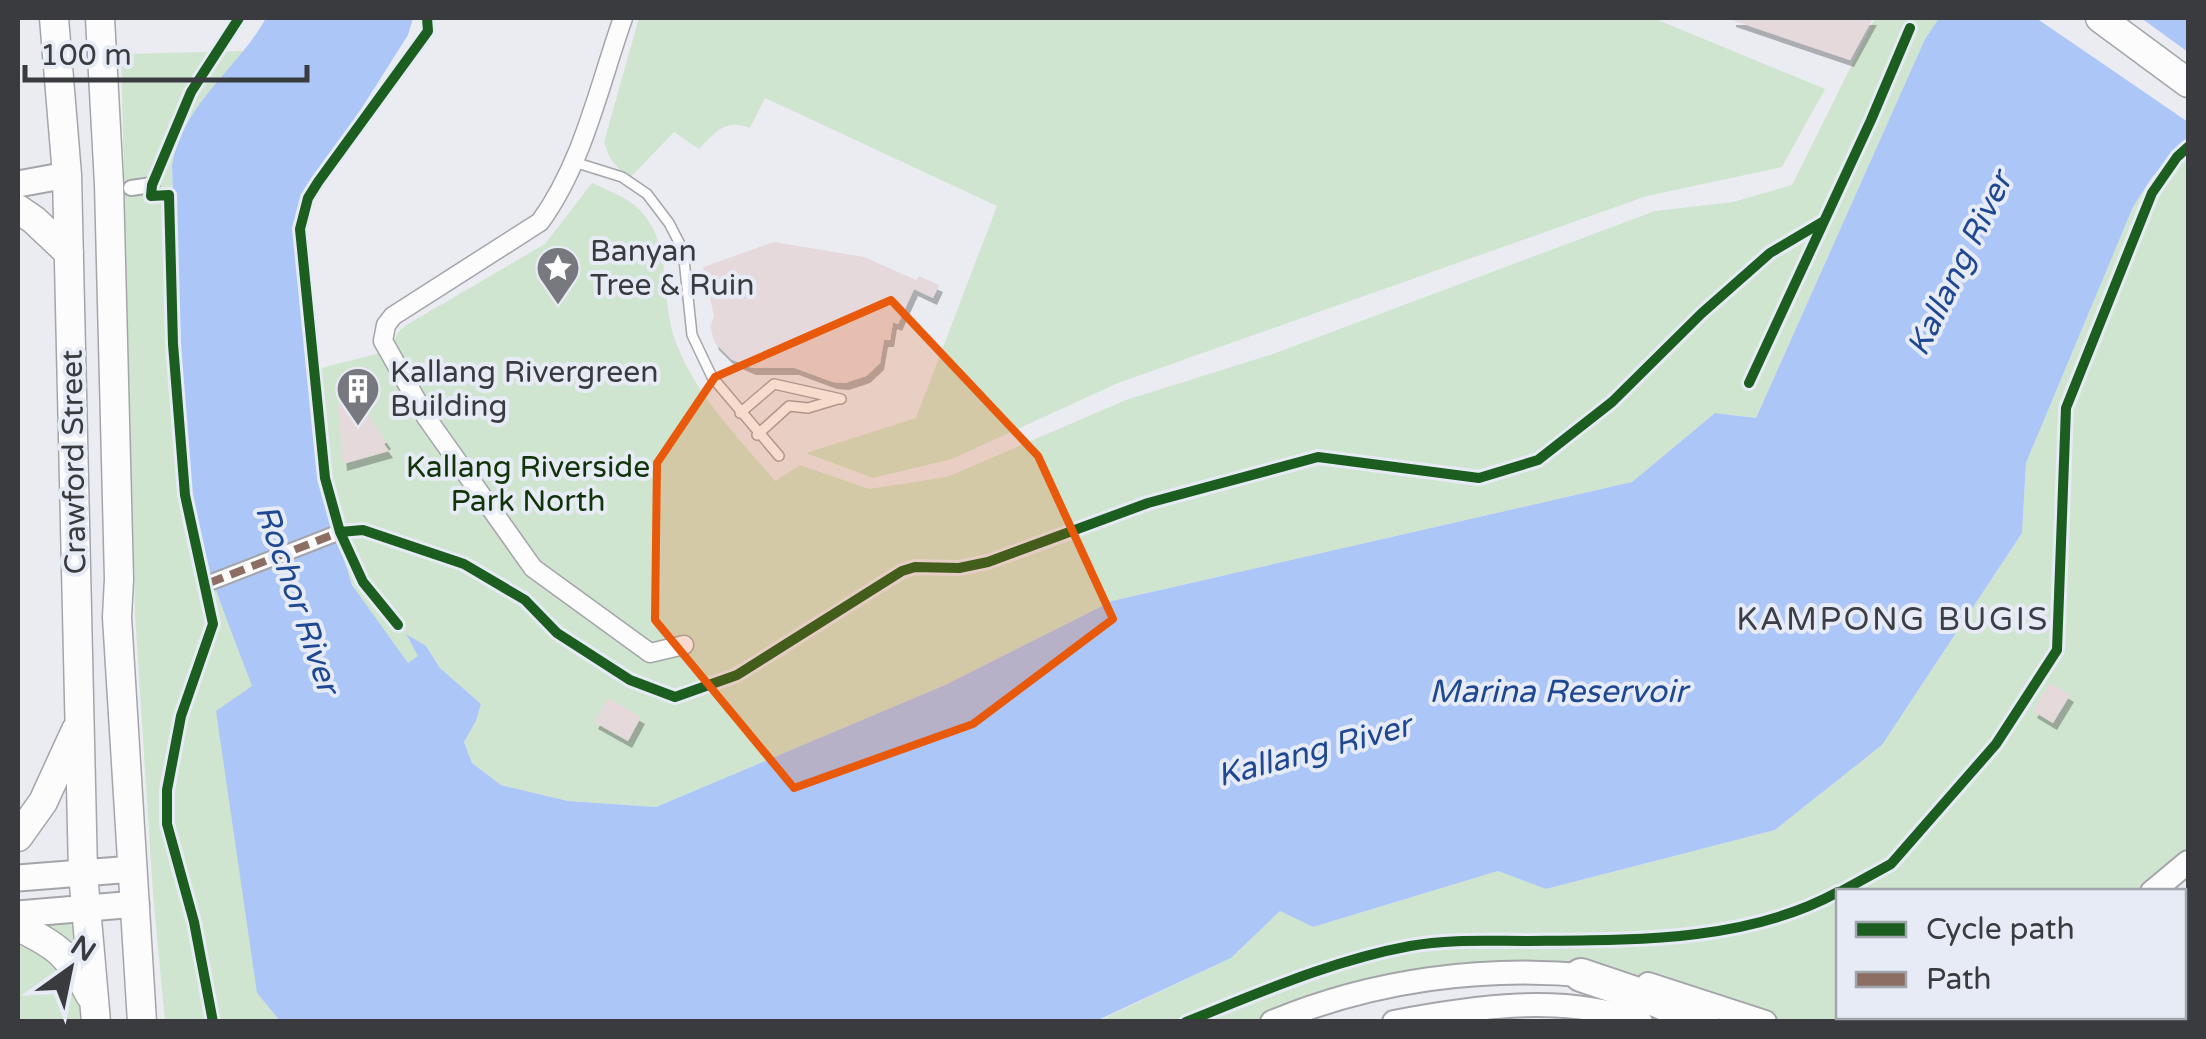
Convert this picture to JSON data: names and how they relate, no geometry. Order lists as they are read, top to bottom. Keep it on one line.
{"streets":{"main road":["Crawford Street"]},"districts":["KAMPONG BUGIS"],"water":["Kallang River","Rochor River","Marina Reservoir"],"parks":["Kallang Riverside Park North"],"places":{"place":["Banyan Tree & Ruin"],"building":["Kallang Rivergreen Building"]},"legend":["Cycle path","Path"],"scale_bar":"100 m","north":"top right"}
